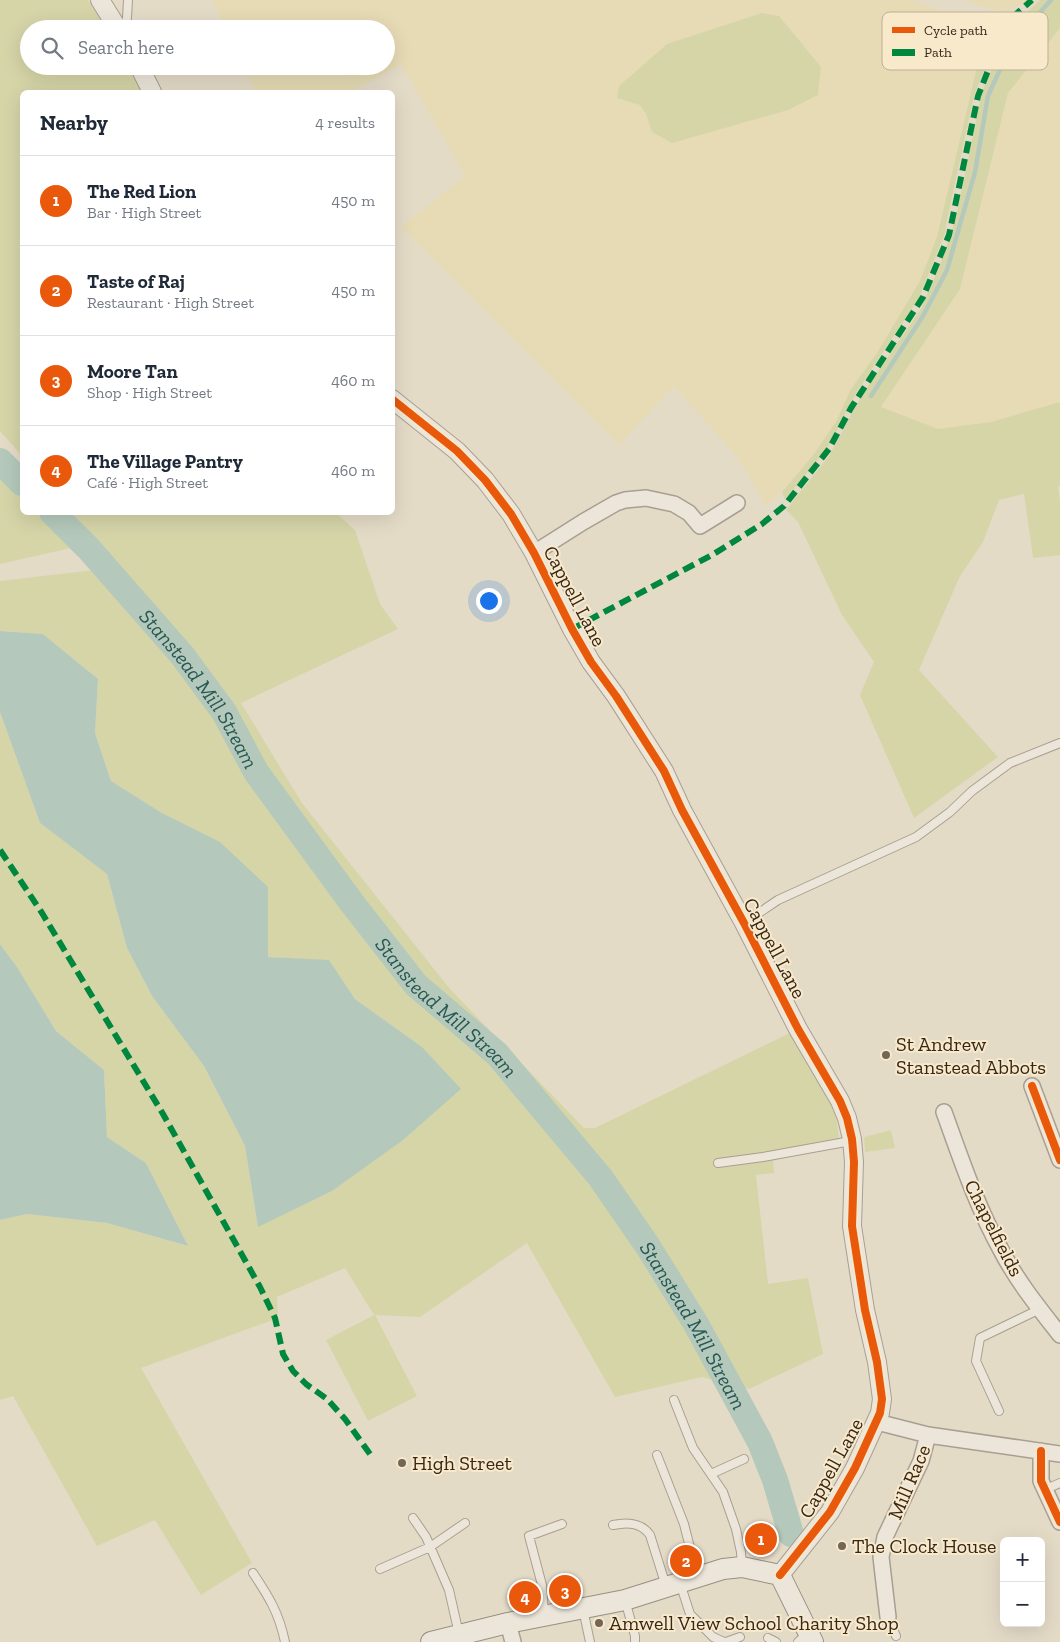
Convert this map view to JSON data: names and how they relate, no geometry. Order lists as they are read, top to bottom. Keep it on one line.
{"streets":{"street":["Cappell Lane","Chapelfields","Mill Race"]},"water":["Stanstead Mill Stream"],"places":["St Andrew Stanstead Abbots","High Street","The Clock House","Amwell View School Charity Shop"],"legend":["Cycle path","Path"],"page":{"search":"Search here","heading":["Nearby","4 results"],"list":[{"mark":"1","name":"The Red Lion","note":"Bar · High Street","value":"450 m"},{"mark":"2","name":"Taste of Raj","note":"Restaurant · High Street","value":"450 m"},{"mark":"3","name":"Moore Tan","note":"Shop · High Street","value":"460 m"},{"mark":"4","name":"The Village Pantry","note":"Café · High Street","value":"460 m"}],"pins":["1","2","3","4"],"map_buttons":["+","−"]}}
